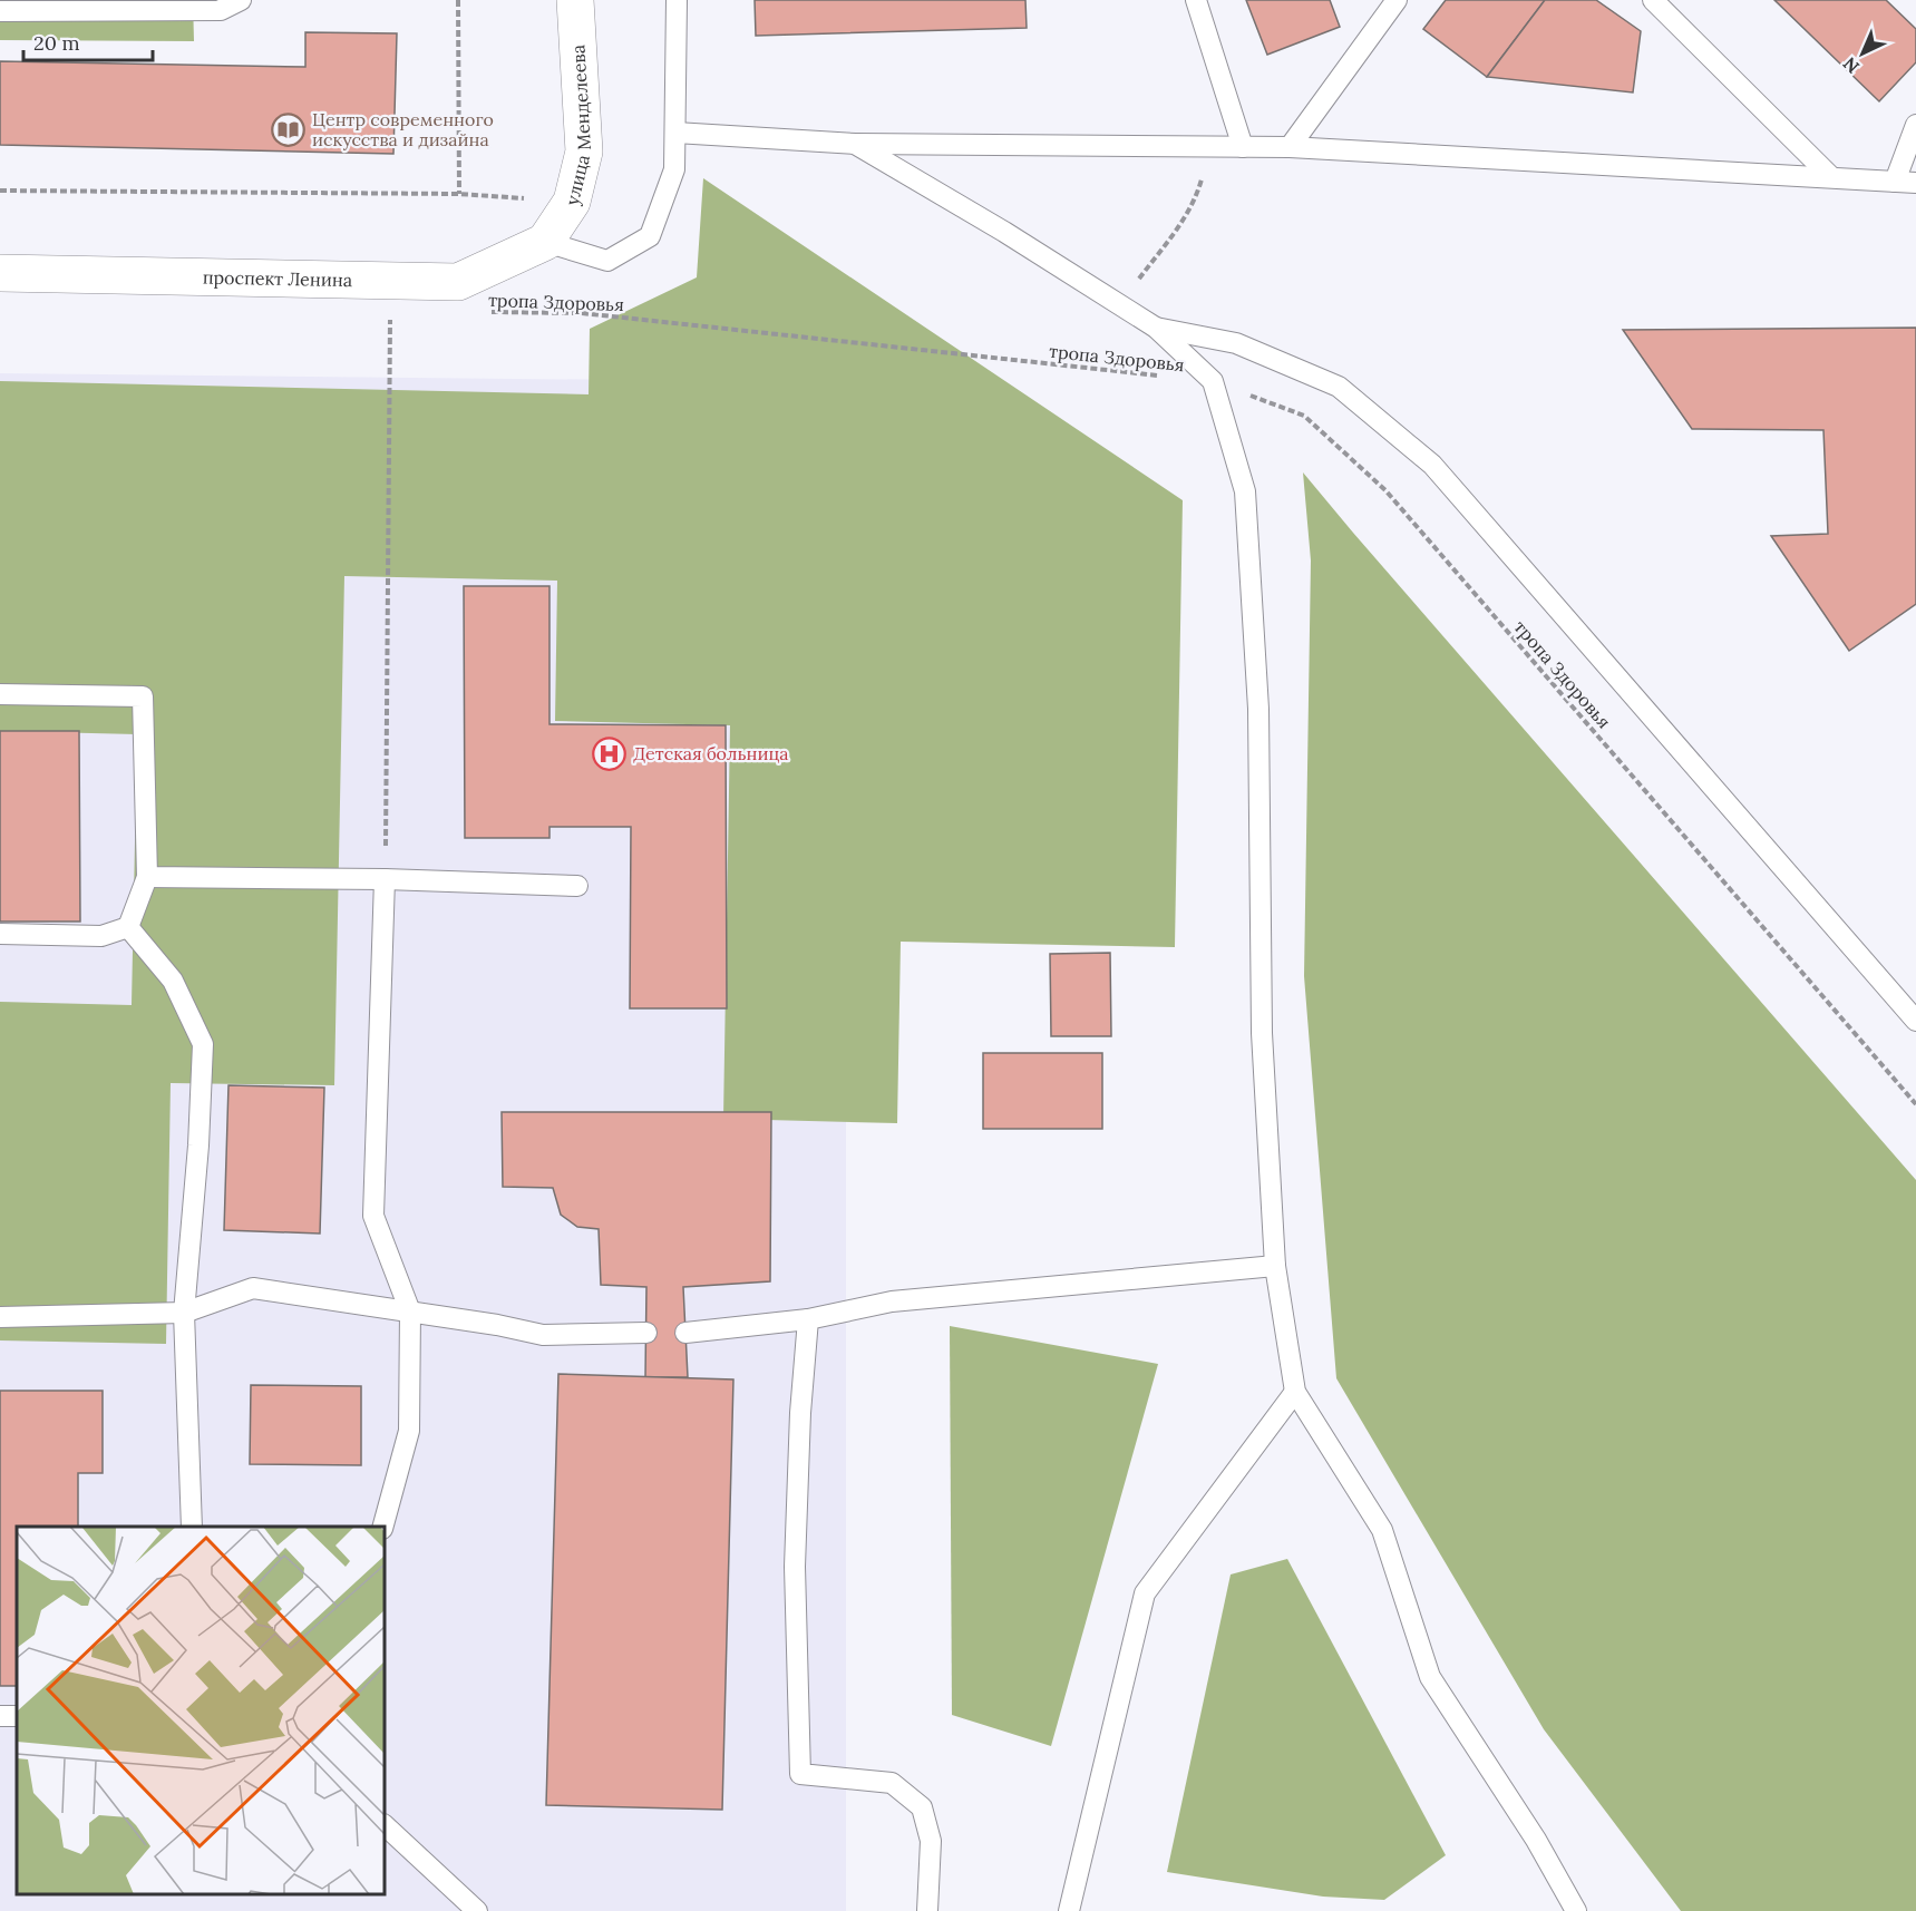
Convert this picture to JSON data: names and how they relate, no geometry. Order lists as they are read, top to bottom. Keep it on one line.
{"streets":{"street":["улица Менделеева","проспект Ленина"],"path":["тропа Здоровья"]},"crossings":[["улица Менделеева","проспект Ленина"]],"places":{"library":["Центр современного искусства и дизайна"],"hospital":["Детская больница"]},"scale_bar":"20 m","north":"bottom left"}
